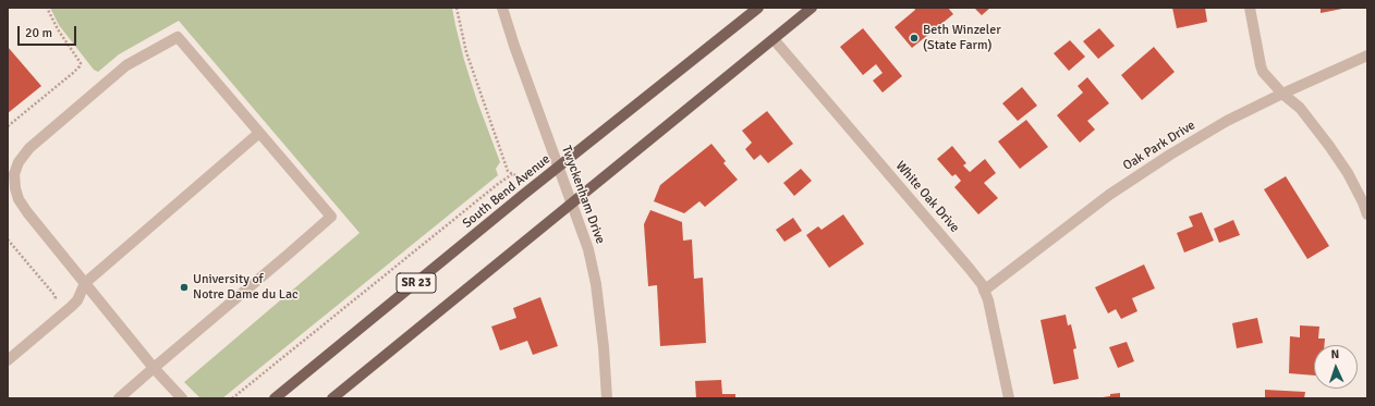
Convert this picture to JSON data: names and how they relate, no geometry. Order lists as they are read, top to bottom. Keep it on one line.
{"streets":{"main road":["South Bend Avenue","SR 23"],"street":["Oak Park Drive","Twyckenham Drive","White Oak Drive"]},"crossings":[["Oak Park Drive","White Oak Drive"],["South Bend Avenue","Twyckenham Drive"],["Twyckenham Drive","SR 23"],["White Oak Drive","SR 23"]],"places":["Beth Winzeler (State Farm)","University of Notre Dame du Lac"],"scale_bar":"20 m","north":"top"}
